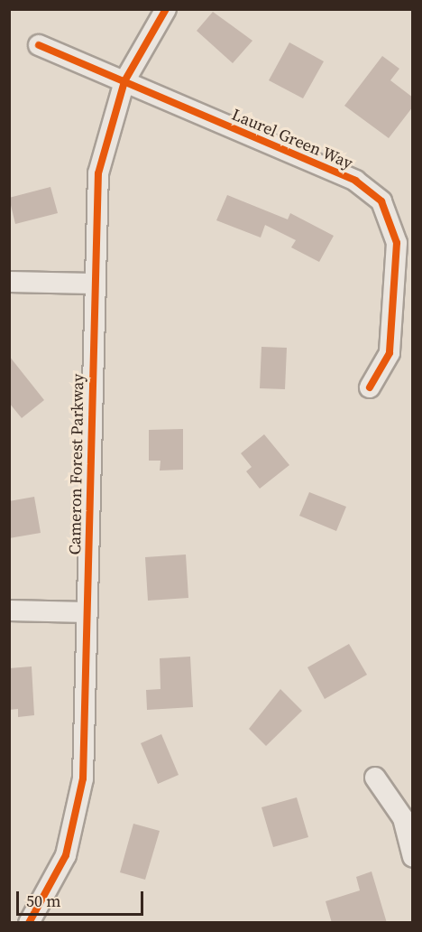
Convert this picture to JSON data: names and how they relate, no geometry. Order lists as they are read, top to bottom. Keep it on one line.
{"streets":{"street":["Laurel Green Way","Cameron Forest Parkway"]},"crossings":[["Laurel Green Way","Cameron Forest Parkway"]],"scale_bar":"50 m"}
